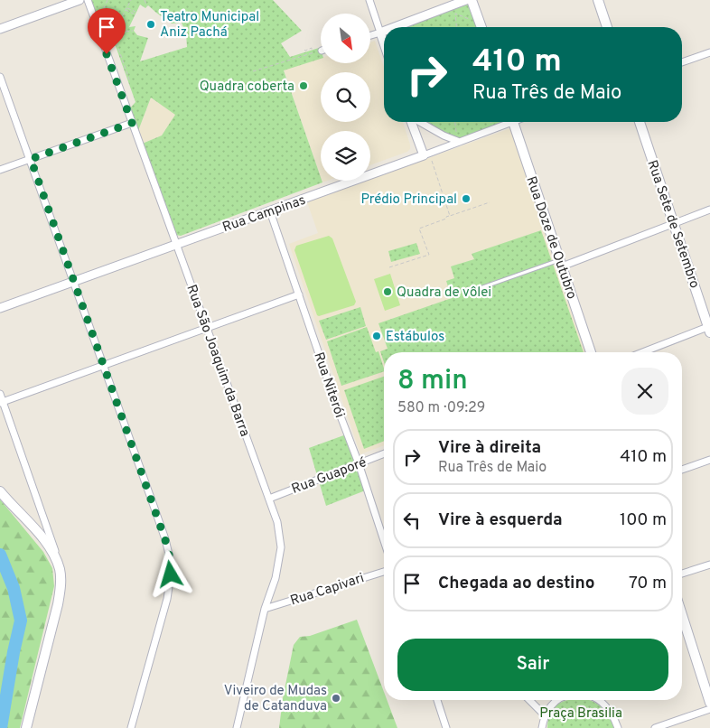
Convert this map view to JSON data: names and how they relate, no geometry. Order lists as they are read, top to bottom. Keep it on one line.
{"streets":{"main road":["Rua Sete de Setembro","Rua Doze de Outubro"],"street":["Rua Campinas","Rua São Joaquim da Barra","Rua Niterói","Rua Guaporé","Rua Capivari"]},"crossings":[["Rua Campinas","Rua São Joaquim da Barra"],["Rua Campinas","Rua Niterói"],["Rua São Joaquim da Barra","Rua Guaporé"],["Rua São Joaquim da Barra","Rua Capivari"],["Rua Niterói","Rua Guaporé"]],"parks":["Praça Brasilia"],"places":["Teatro Municipal Aniz Pachá","Quadra coberta","Prédio Principal","Quadra de vôlei","Estábulos","Viveiro de Mudas de Catanduva"],"north":"bottom right","page":{"turn":["410 m","Rua Três de Maio"],"heading":["8 min","580 m · 09:29"],"list":[{"name":"Vire à direita","note":"Rua Três de Maio","value":"410 m"},{"name":"Vire à esquerda","value":"100 m"},{"name":"Chegada ao destino","value":"70 m"}],"buttons":"Sair"}}
